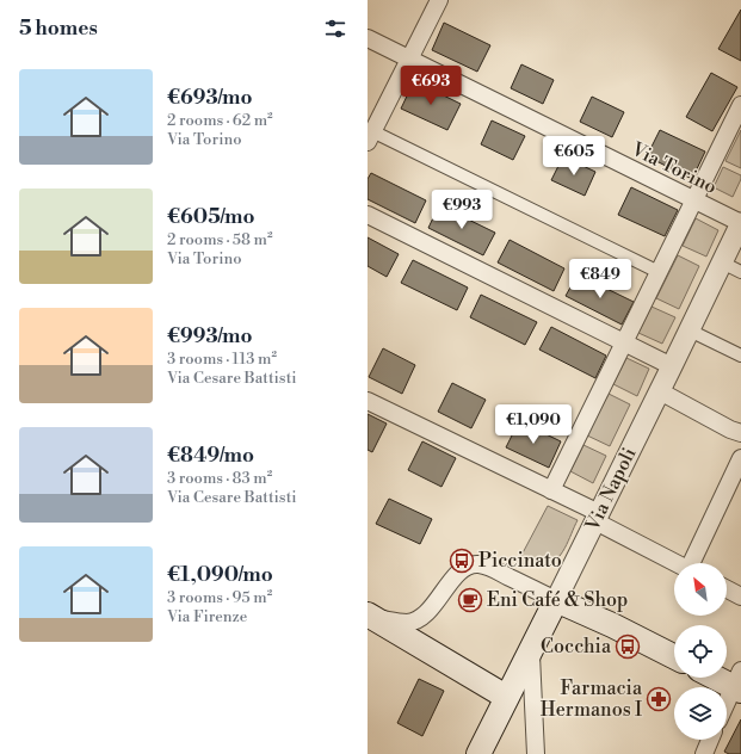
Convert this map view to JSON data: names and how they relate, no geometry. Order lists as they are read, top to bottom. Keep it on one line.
{"streets":{"main road":["Via Napoli"],"street":["Via Torino"]},"crossings":[["Via Torino","Via Napoli"]],"places":{"bus stop":["Piccinato","Cocchia"],"cafe":["Eni Café & Shop"],"pharmacy":["Farmacia Hermanos I"]},"north":"top left","page":{"heading":"5 homes","list":[{"name":"€693/mo","note":"2 rooms · 62 m² · Via Torino"},{"name":"€605/mo","note":"2 rooms · 58 m² · Via Torino"},{"name":"€993/mo","note":"3 rooms · 113 m² · Via Cesare Battisti"},{"name":"€849/mo","note":"3 rooms · 83 m² · Via Cesare Battisti"},{"name":"€1,090/mo","note":"3 rooms · 95 m² · Via Firenze"}],"price":["€693","€605","€993","€849","€1,090"]}}
